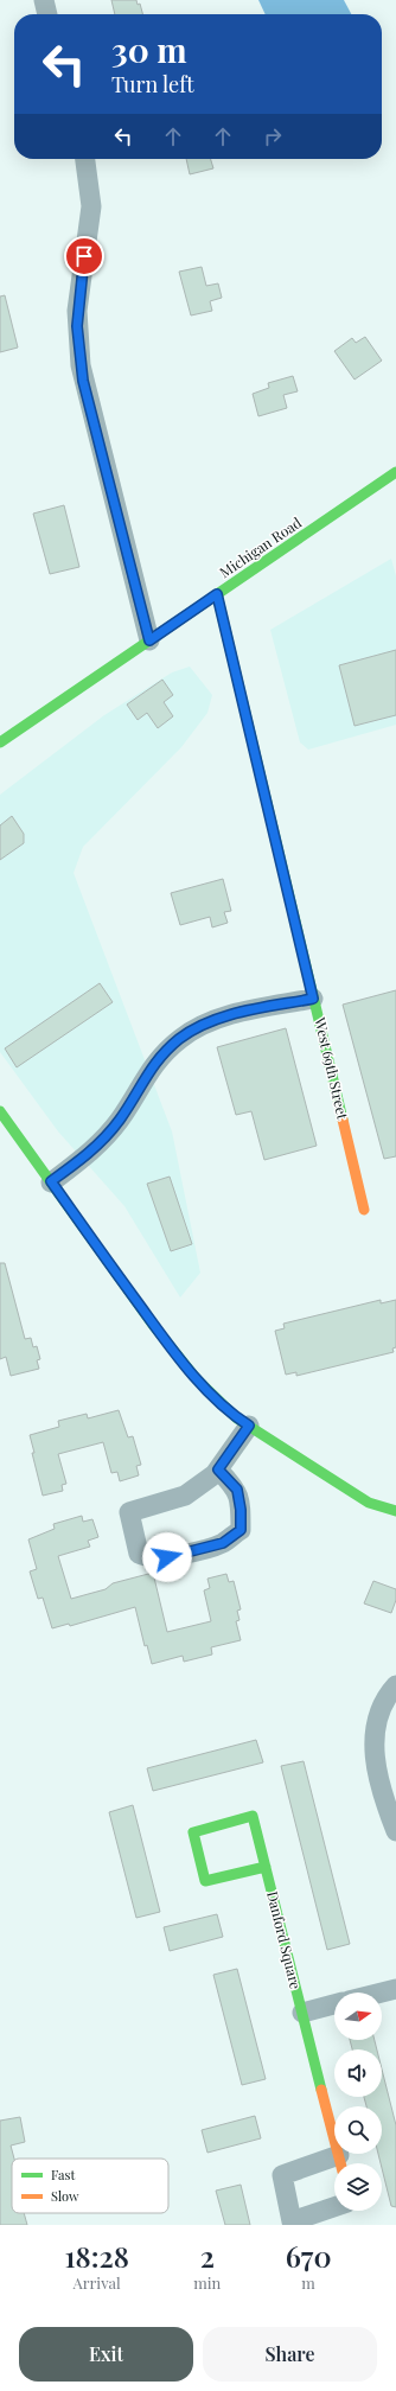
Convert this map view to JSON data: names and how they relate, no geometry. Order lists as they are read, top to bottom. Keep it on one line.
{"streets":{"street":["Michigan Road","West 69th Street","Danford Square"]},"crossings":[["Michigan Road","West 69th Street"]],"legend":["Fast","Slow"],"north":"right","page":{"turn":["30 m","Turn left"],"eta":["18:28","Arrival","2","min","670","m"],"buttons":["Exit","Share"]}}
